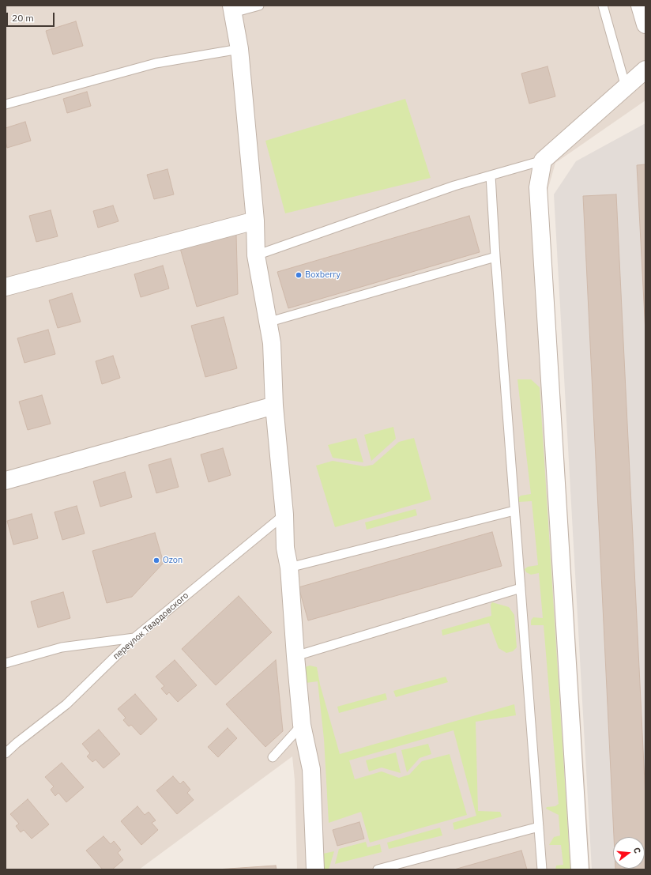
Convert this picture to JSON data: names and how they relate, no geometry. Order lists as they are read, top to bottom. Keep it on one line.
{"streets":{"lane":["переулок Твардовского"]},"places":["Boxberry","Ozon"],"scale_bar":"20 m","north":"right"}
